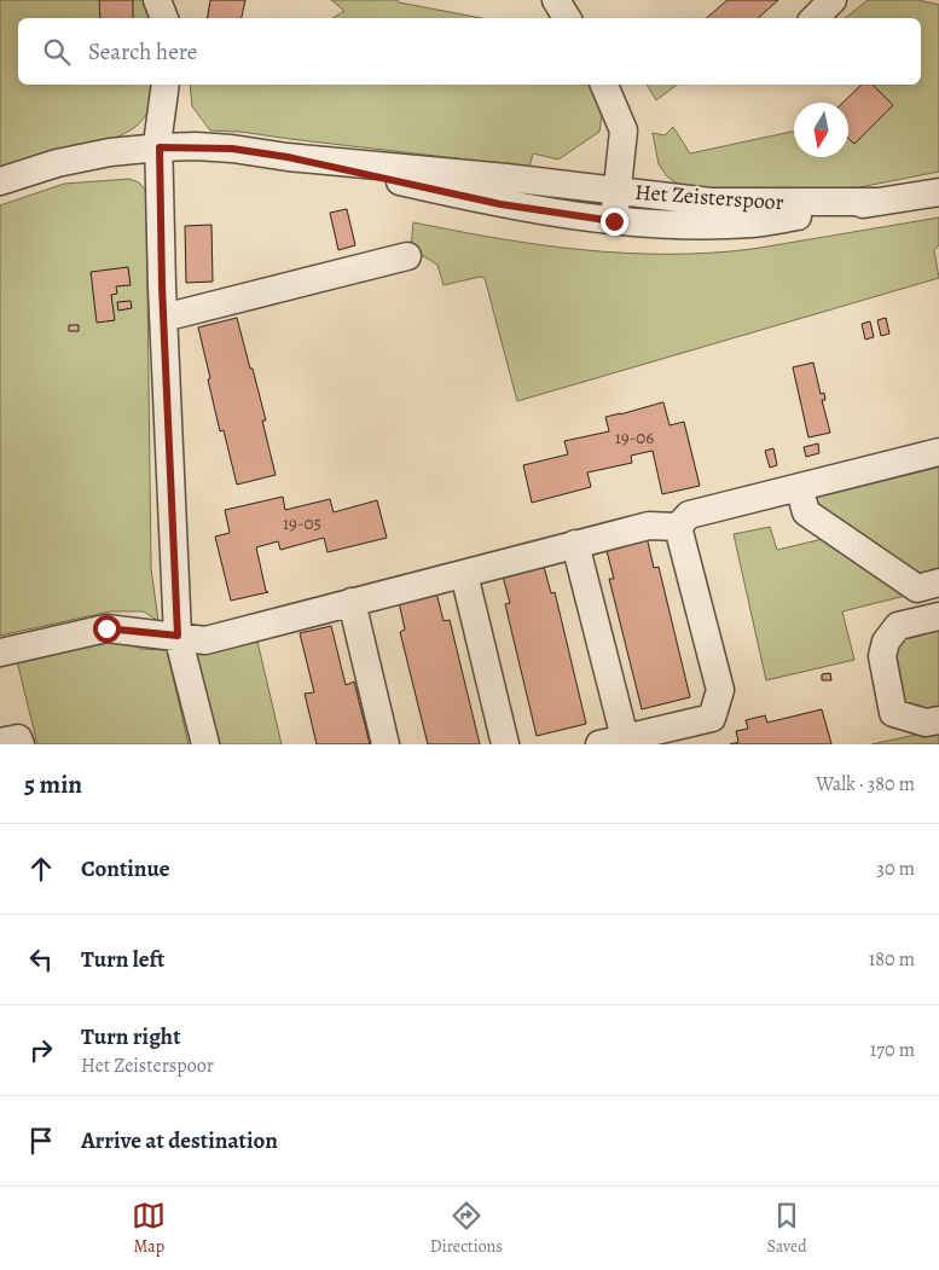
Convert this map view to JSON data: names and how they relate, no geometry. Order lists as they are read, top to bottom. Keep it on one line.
{"streets":{"street":["Het Zeisterspoor"]},"house_numbers":["19-06","19-05"],"north":"bottom","page":{"search":"Search here","heading":["5 min","Walk · 380 m"],"list":[["Continue","30 m"],["Turn left","180 m"],["Turn right","Het Zeisterspoor","170 m"],"Arrive at destination"],"nav":["Map","Directions","Saved"]}}
